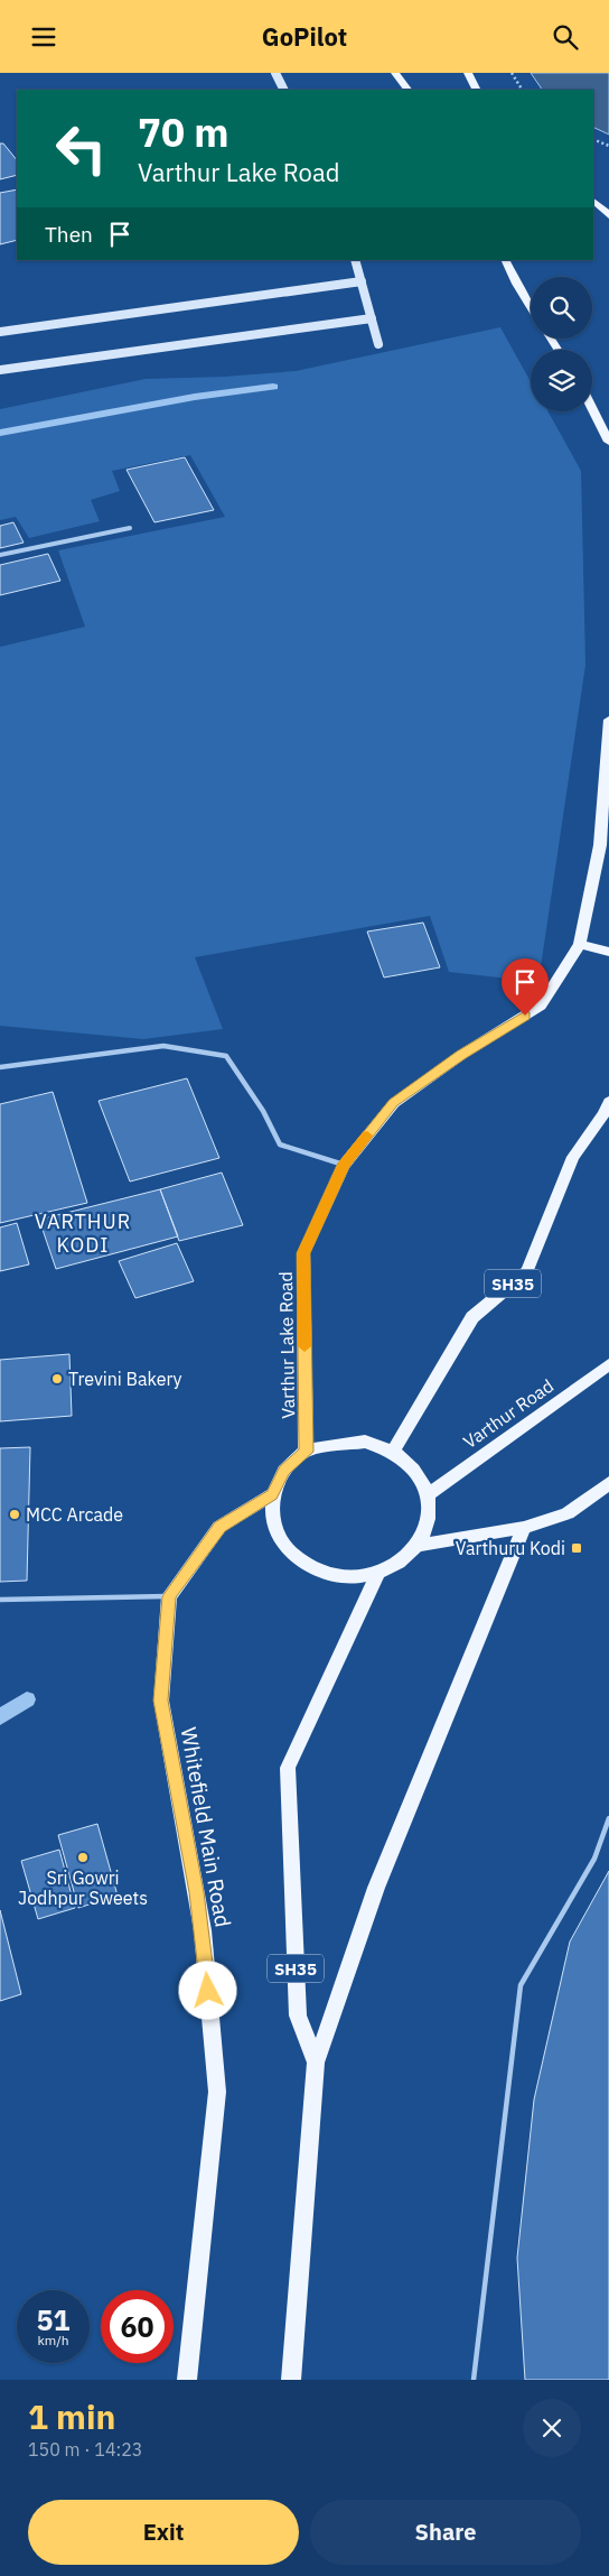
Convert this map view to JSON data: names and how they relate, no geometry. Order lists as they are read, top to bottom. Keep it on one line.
{"streets":{"main road":["SH35","Varthur Lake Road","Varthur Road","Whitefield Main Road"]},"crossings":[["SH35","Varthur Lake Road"],["SH35","Varthur Road"],["Varthur Lake Road","Varthur Road"]],"districts":["VARTHUR KODI"],"places":{"other":["Trevini Bakery","MCC Arcade","Sri Gowri Jodhpur Sweets"],"transit":["Varthuru Kodi"]},"page":{"header":"GoPilot","turn":["70 m","Varthur Lake Road"],"then":"Then","speed":"51 km/h","limit":"60","heading":["1 min","150 m · 14:23"],"buttons":["Exit","Share"]}}
